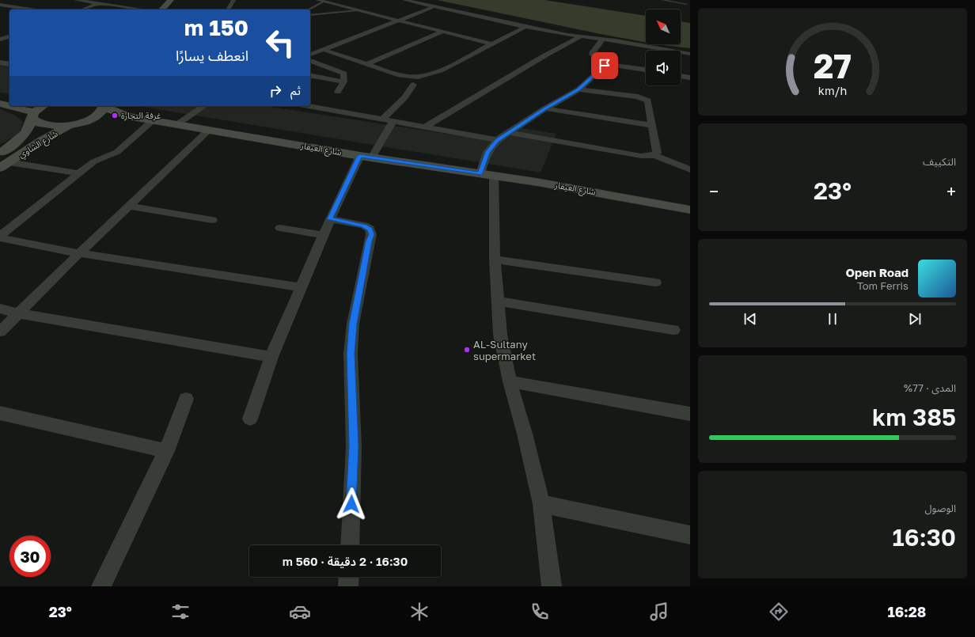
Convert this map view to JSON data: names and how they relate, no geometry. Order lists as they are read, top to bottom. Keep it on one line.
{"streets":{"main road":["شارع الشاوي","شارع العيفار"]},"places":["غرفة التجارة","AL-Sultany supermarket"],"north":"top left","page":{"turn":["150 m","انعطف يسارًا"],"then":"ثم","tile":["التكييف",["المدى · 77%","385 km"],["الوصول","16:30"]],"heat":["−","23°","+"],"song":["Open Road","Tom Ferris"],"limit":"30","trip":"16:30 · 2 دقيقة · 560 m","tabs":["16:28","23°"],"gauge":["27","km/h"]}}
